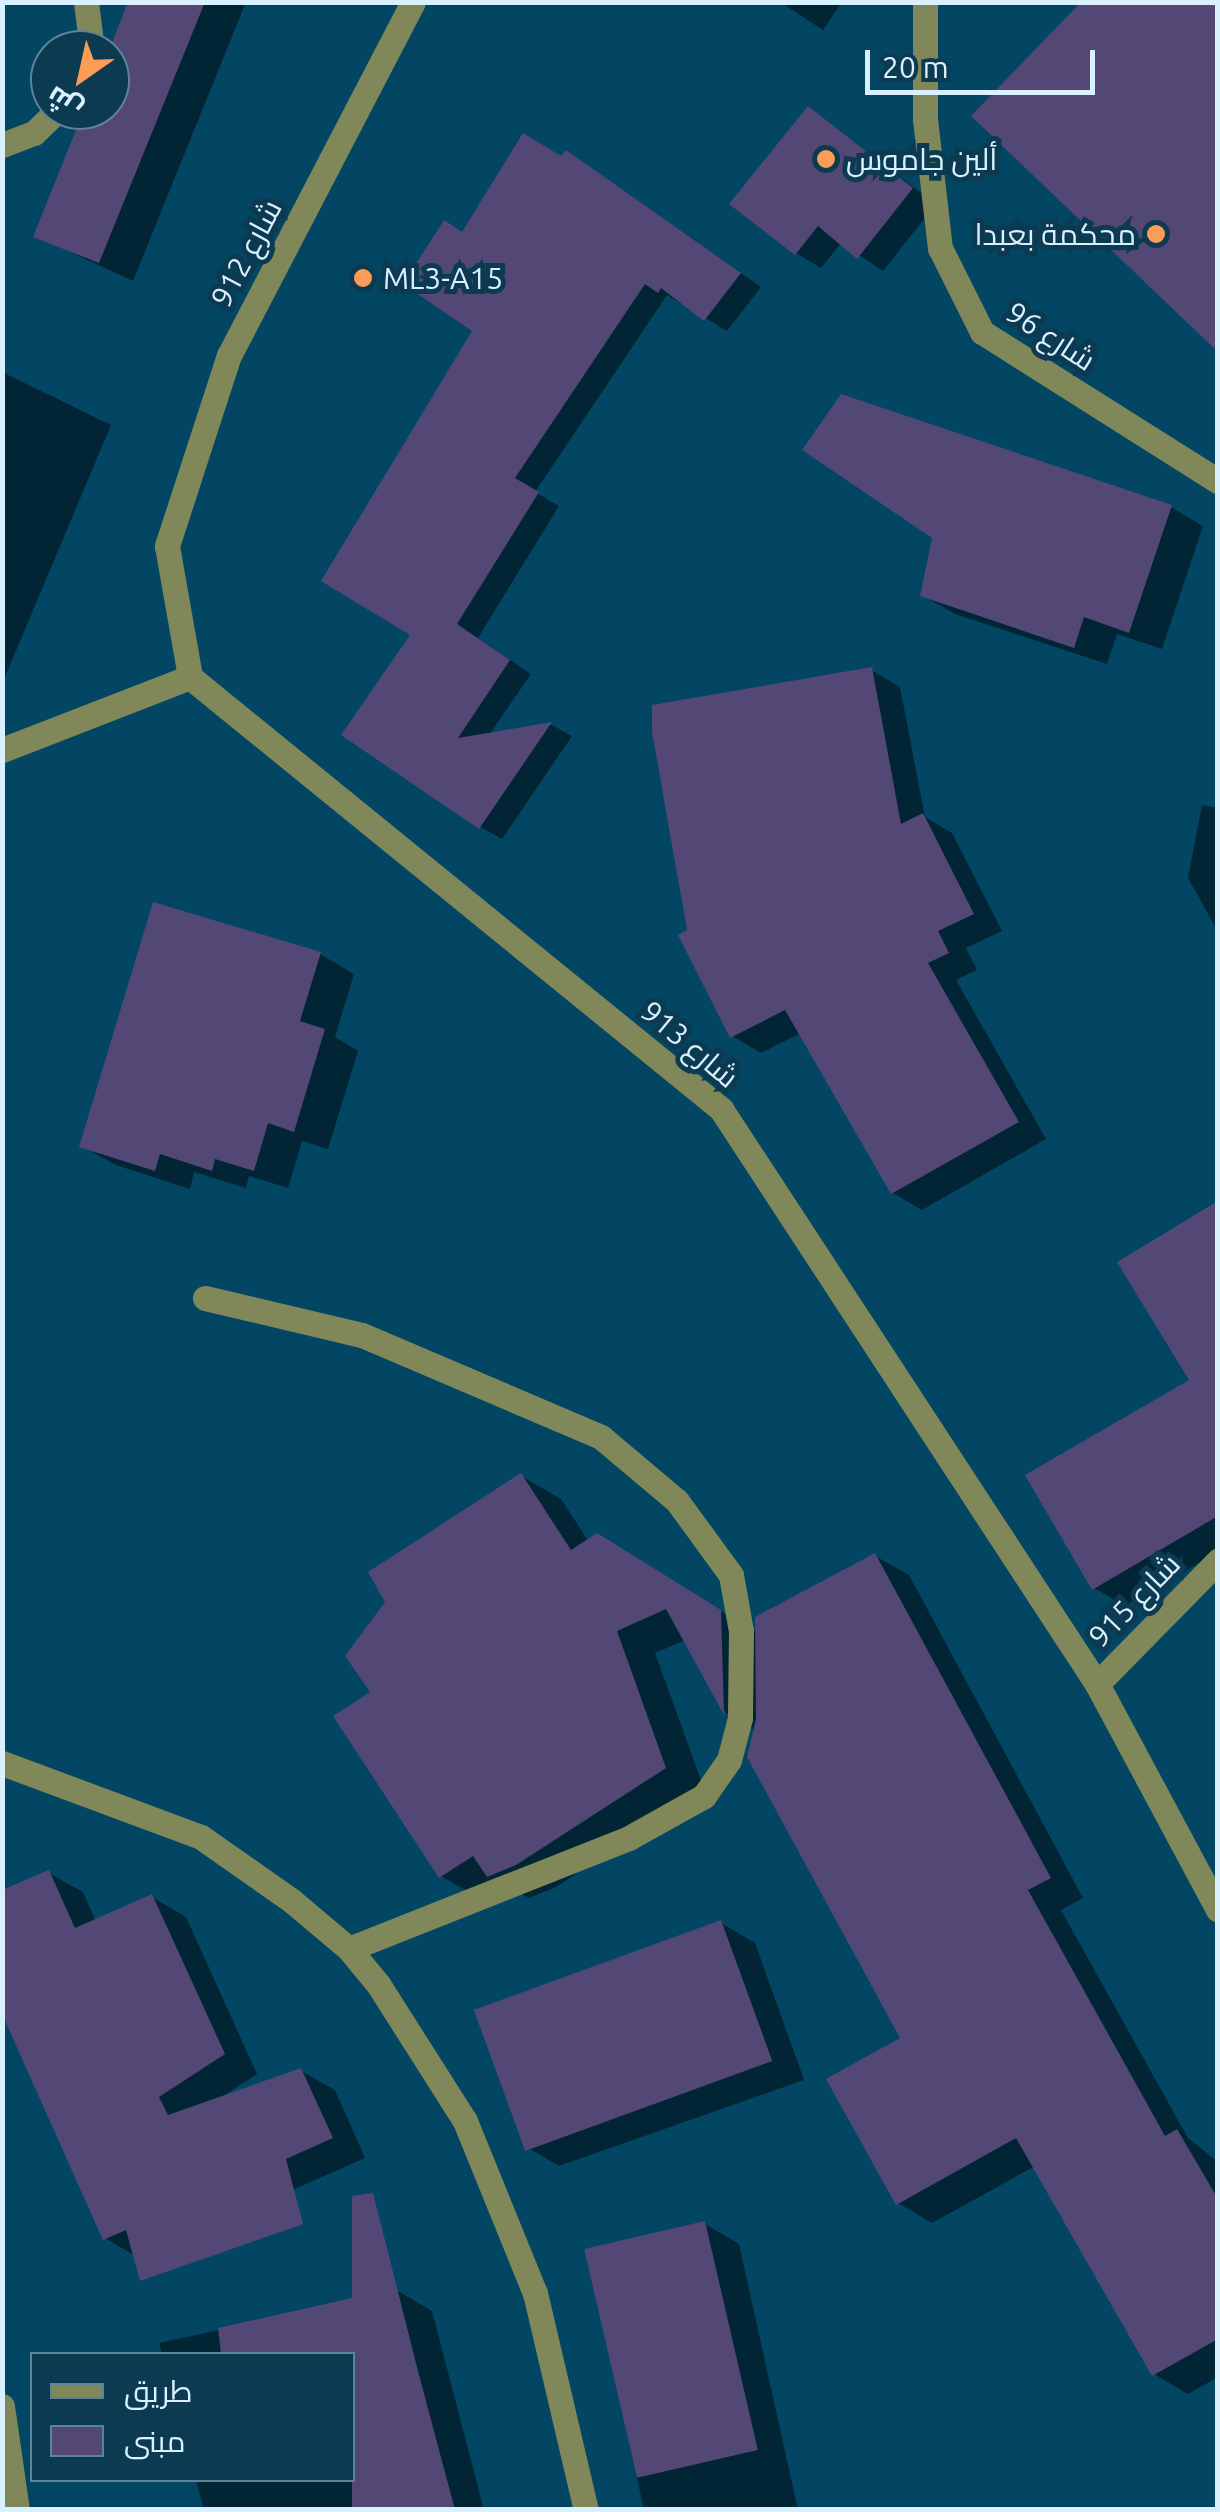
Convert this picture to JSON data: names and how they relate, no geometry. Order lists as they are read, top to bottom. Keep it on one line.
{"streets":{"street":["شارع 912","شارع 96","شارع 913","شارع 915"]},"crossings":[["شارع 912","شارع 913"],["شارع 913","شارع 915"]],"places":["ألين جاموس","محكمة بعبدا","ML3-A15"],"legend":["طريق","مبنى"],"scale_bar":"20 m","north":"bottom left"}
